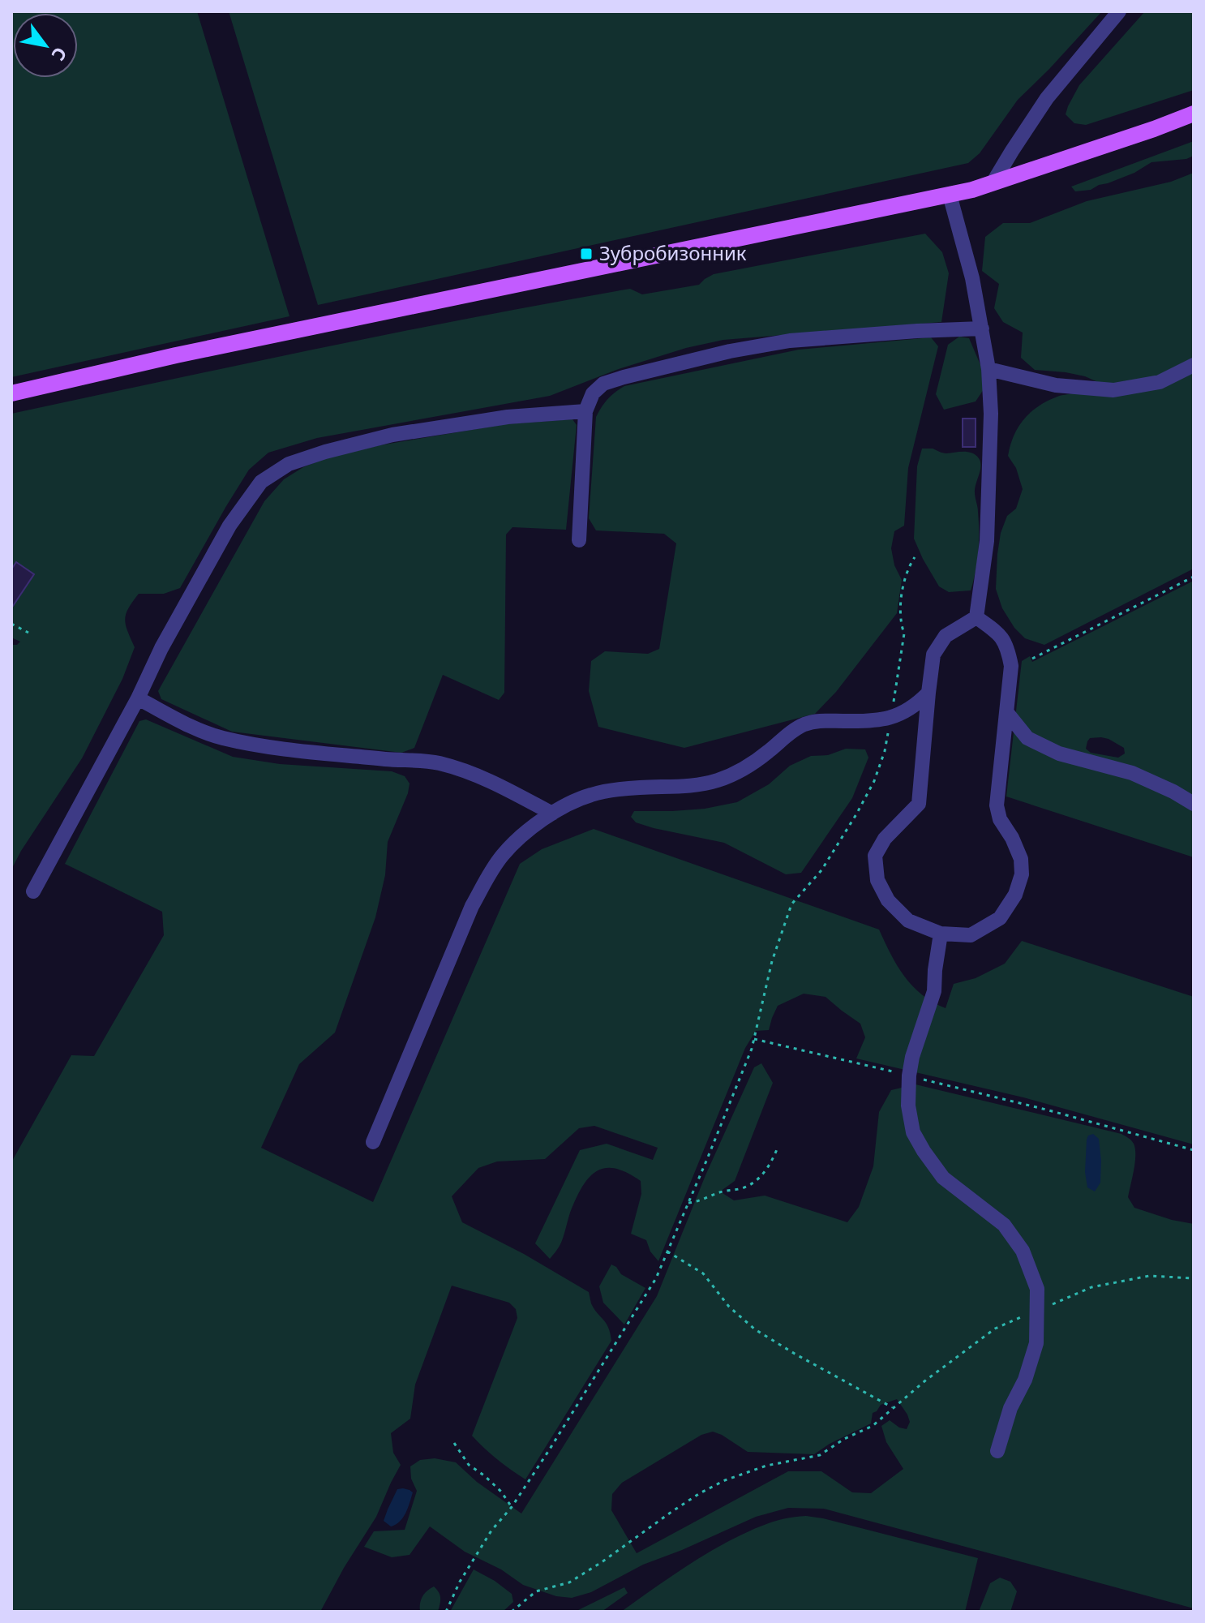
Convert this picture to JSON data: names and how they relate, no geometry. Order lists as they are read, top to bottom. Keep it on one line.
{"places":{"transit":["Зубробизонник"]},"north":"bottom right"}
